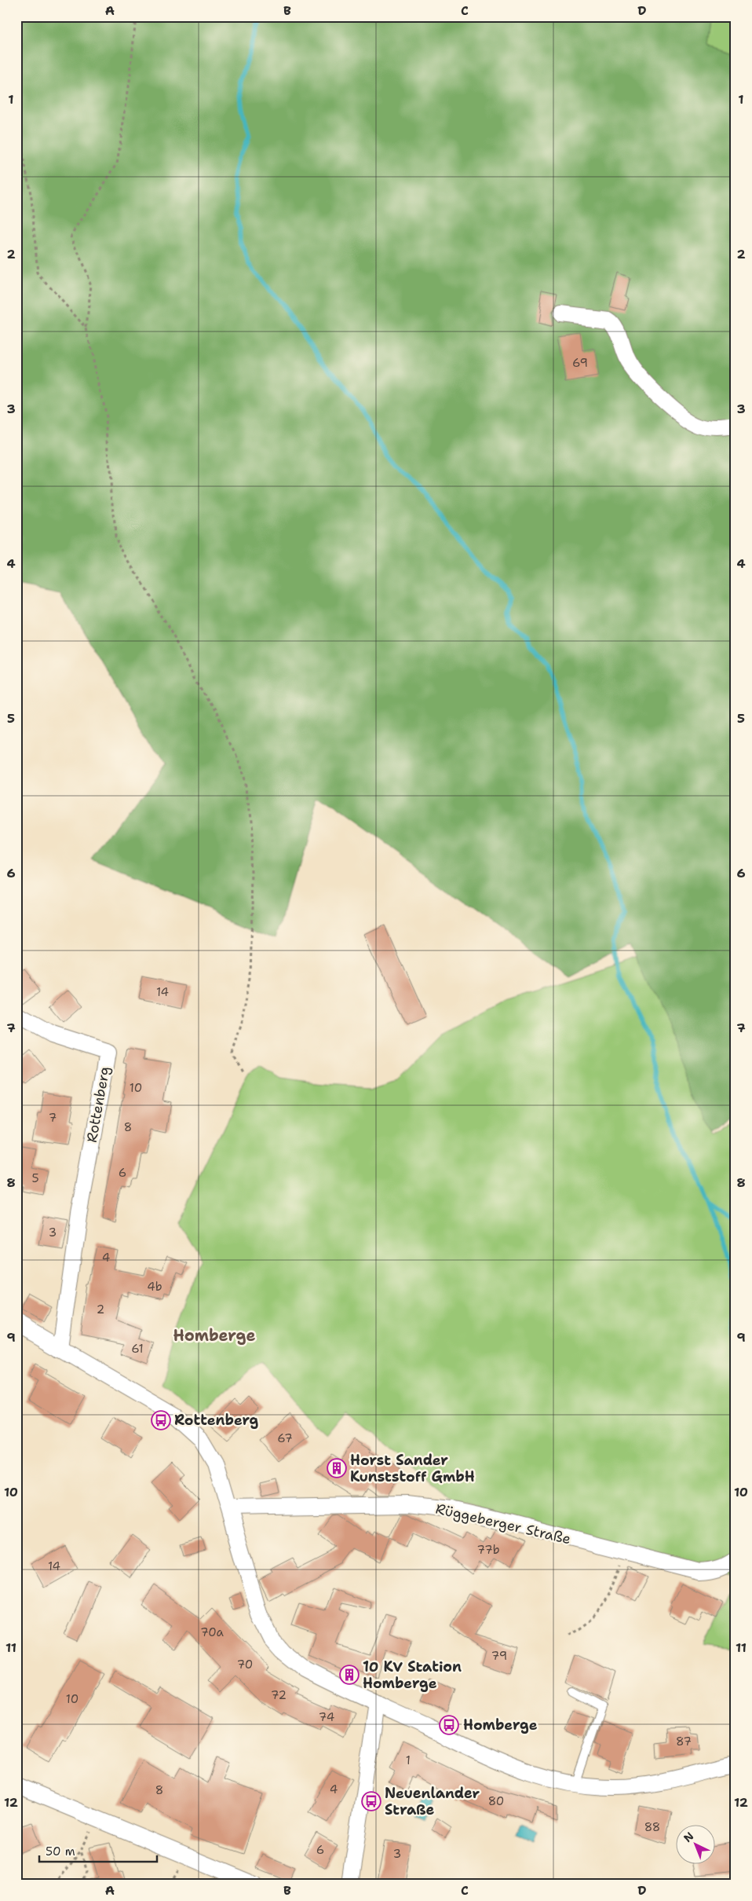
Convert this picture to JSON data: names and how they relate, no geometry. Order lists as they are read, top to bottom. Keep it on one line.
{"streets":{"street":["Rottenberg","Rüggeberger Straße"]},"districts":["Homberge"],"places":{"bus stop":["Rottenberg","Homberge","Neuenlander Straße"],"building":["Horst Sander Kunststoff GmbH","10 KV Station Homberge"]},"house_numbers":["69","14","10","7","8","6","5","3","4","4b","2","61","67","77b","14","70a","79","70","72","10","74","87","1","4","8","80","88","6","3"],"scale_bar":"50 m","north":"top left","grid":{"columns":["A","B","C","D"],"rows":["1","2","3","4","5","6","7","8","9","10","11","12"]}}
